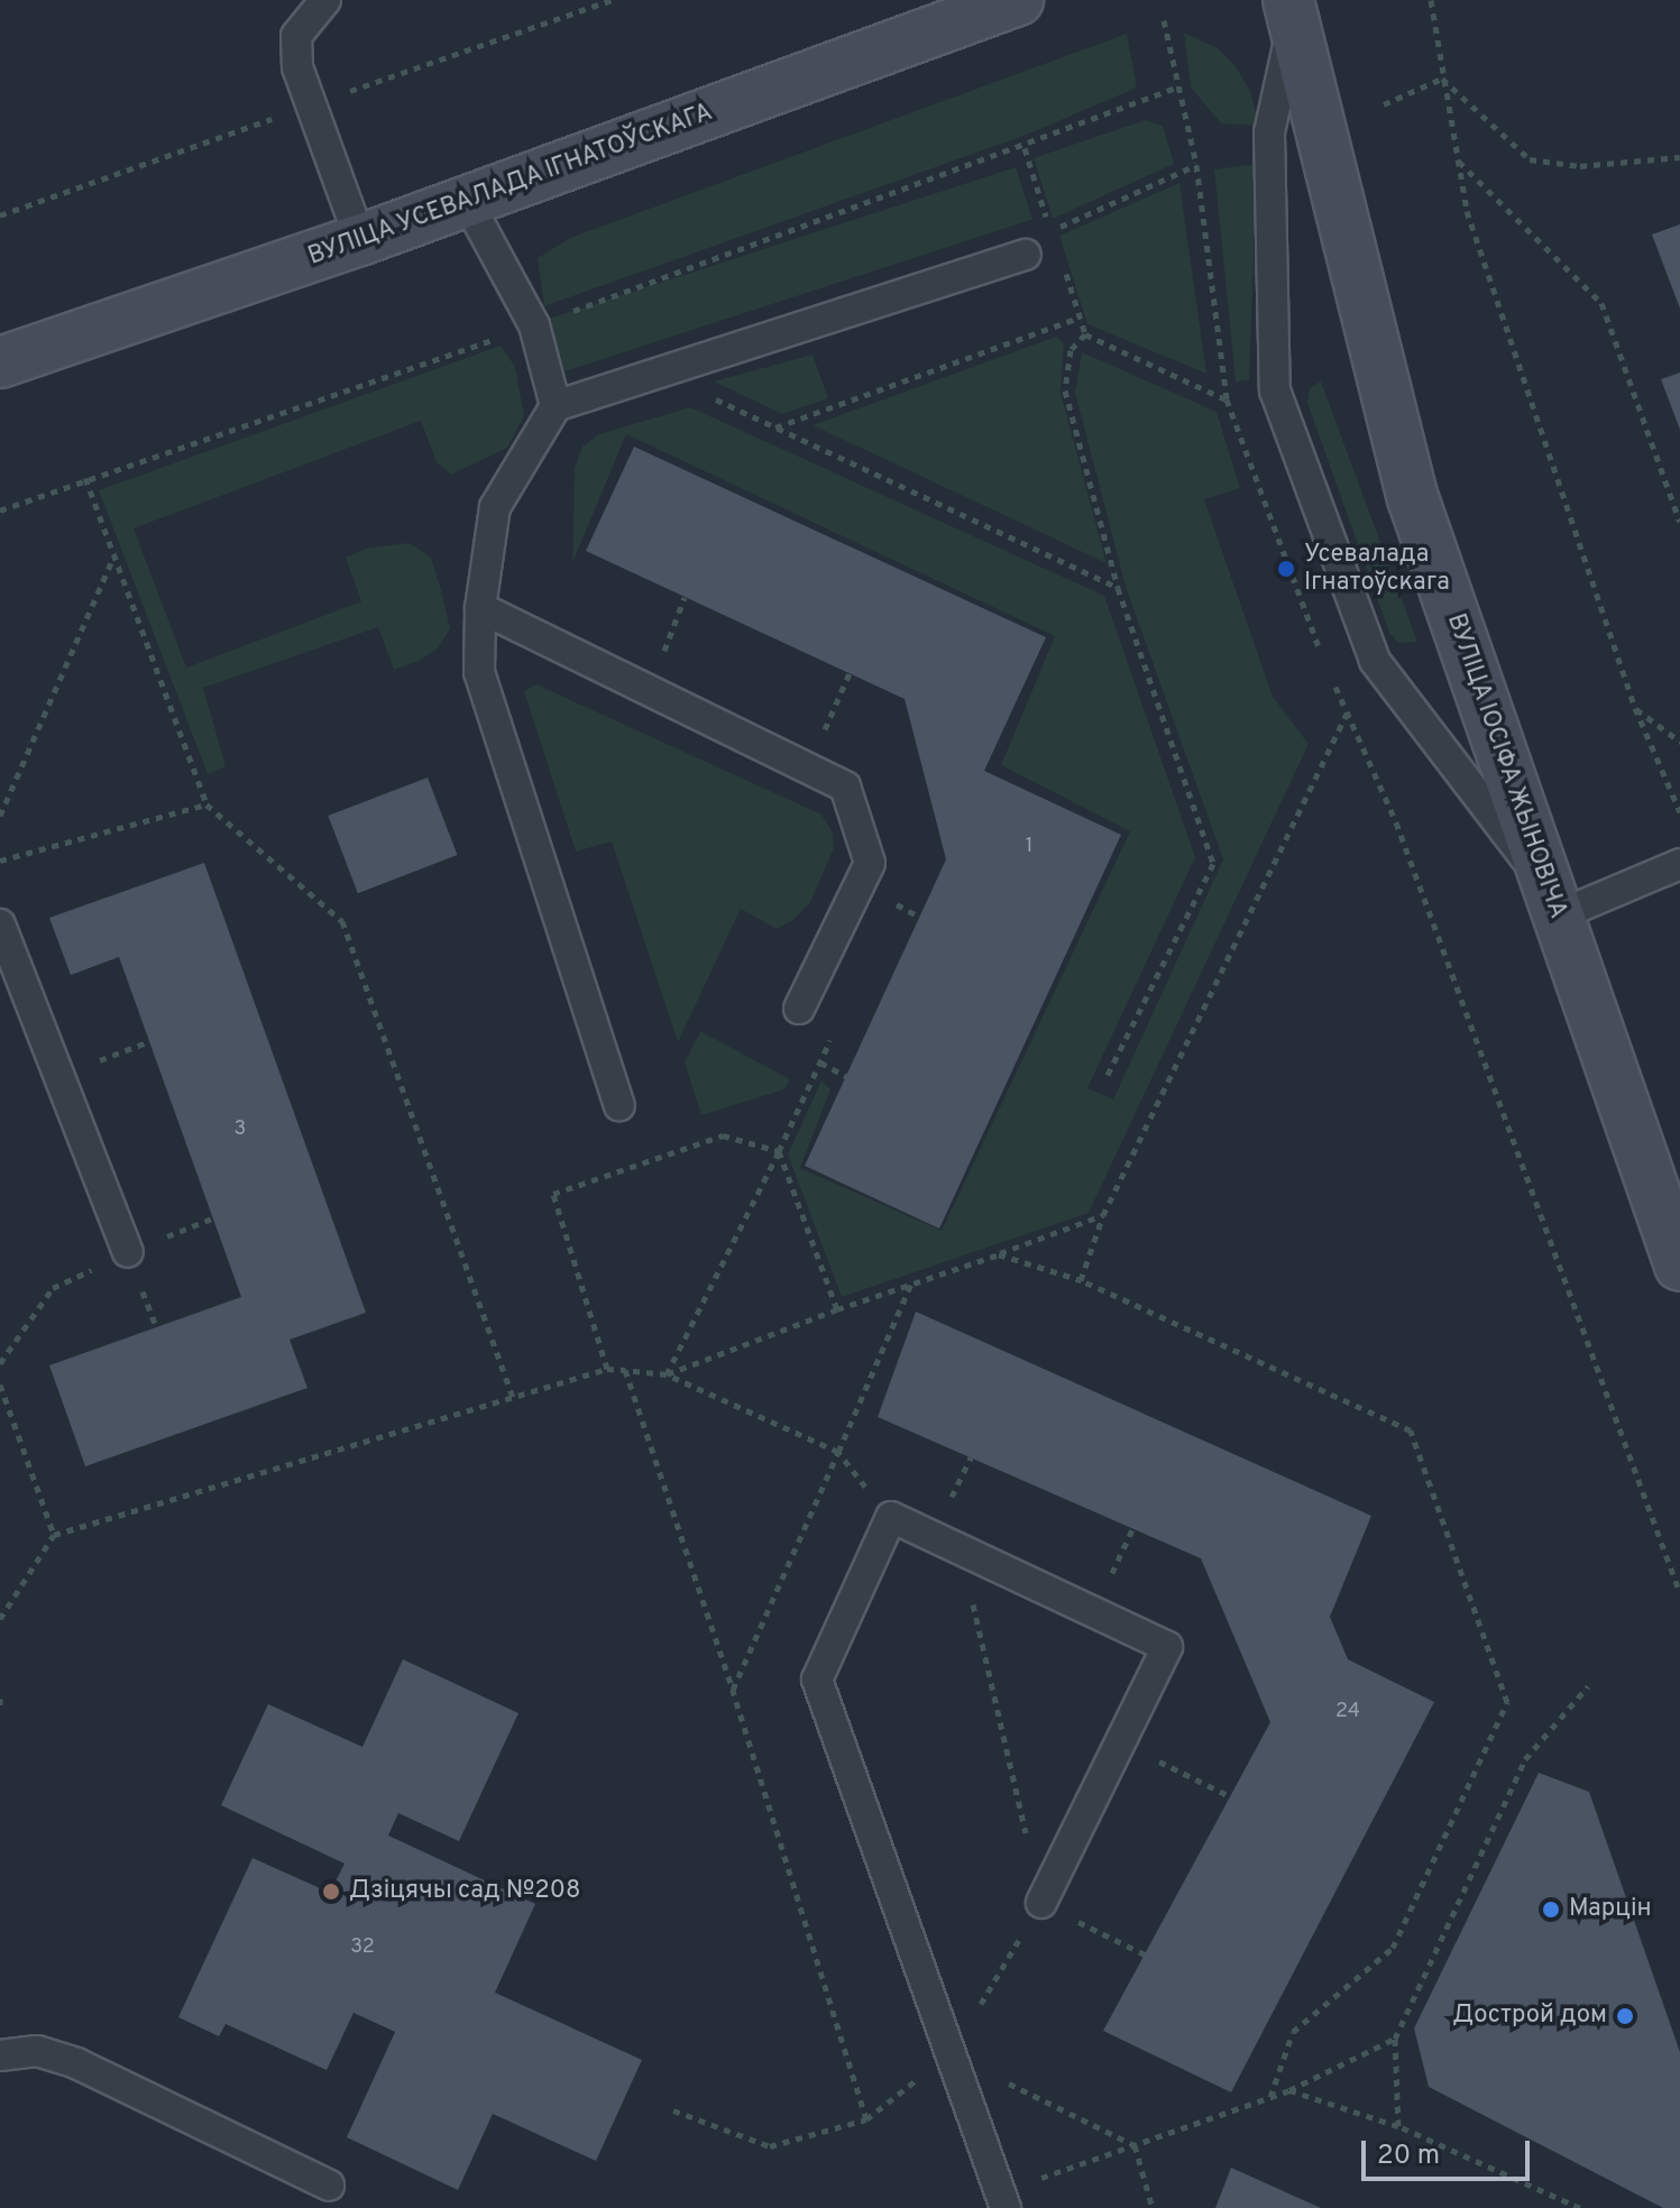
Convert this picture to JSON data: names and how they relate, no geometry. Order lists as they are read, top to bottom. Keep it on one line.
{"streets":{"main road":["ВУЛІЦА УСЕВАЛАДА ІГНАТОЎСКАГА","ВУЛІЦА ІОСІФА ЖЫНОВІЧА"]},"places":["Усевалада Ігнатоўскага","Дзіцячы сад №208","Марцін","Дострой дом"],"house_numbers":["1","3","24","32"],"scale_bar":"20 m"}
